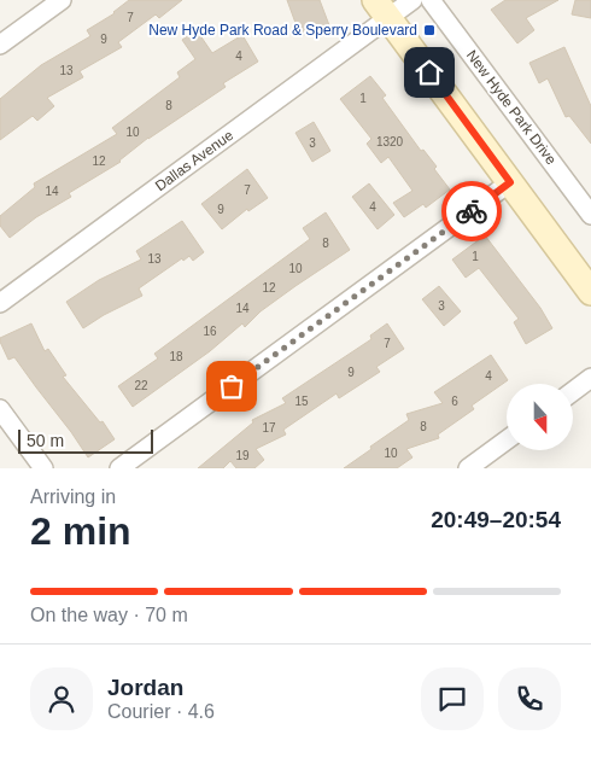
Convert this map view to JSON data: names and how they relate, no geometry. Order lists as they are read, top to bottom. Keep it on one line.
{"streets":{"street":["New Hyde Park Drive","Dallas Avenue"]},"places":{"transit":["New Hyde Park Road & Sperry Boulevard"]},"house_numbers":["7","9","4","13","1","8","10","1320","3","12","7","14","4","9","8","1","13","10","12","3","14","16","7","18","9","4","22","15","6","8","17","10","19"],"scale_bar":"50 m","north":"bottom","page":{"scale":"50 m","heading":["2 min","Arriving in","20:49–20:54"],"panel":["Jordan","Courier · 4.6"],"bar":"On the way · 70 m"}}
